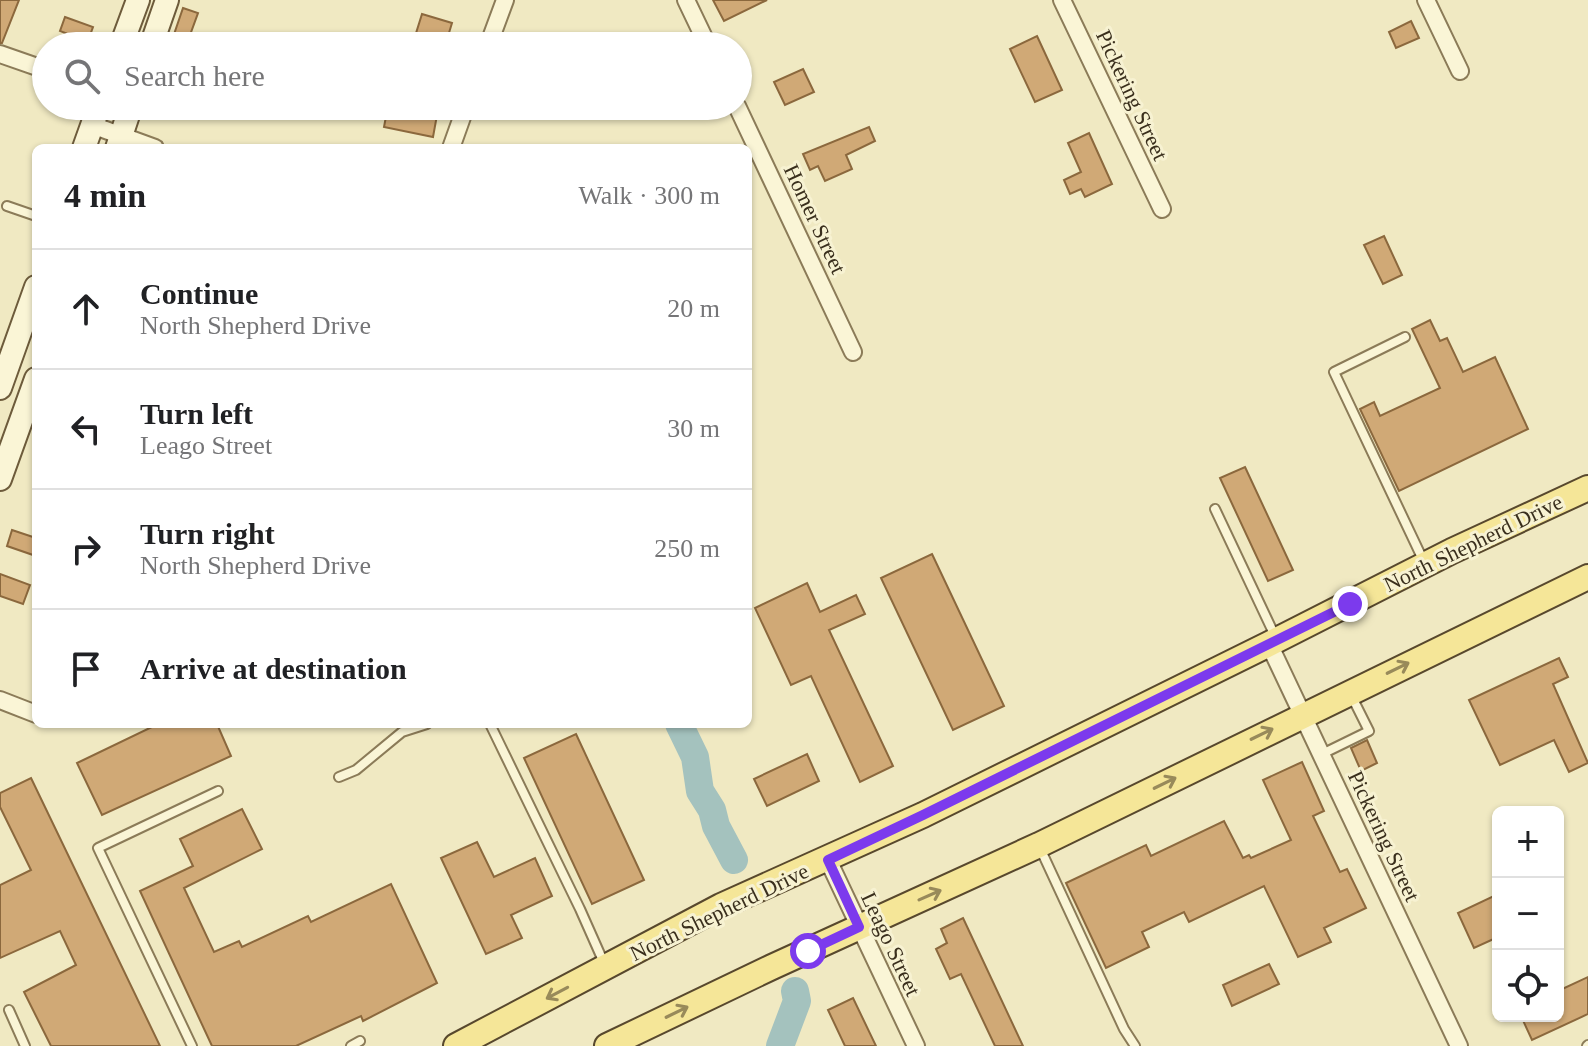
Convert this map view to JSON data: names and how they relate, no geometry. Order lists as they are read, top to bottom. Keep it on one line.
{"streets":{"main road":["North Shepherd Drive"],"street":["Pickering Street","Homer Street","Leago Street"]},"crossings":[["Pickering Street","North Shepherd Drive"],["North Shepherd Drive","Leago Street"]],"page":{"search":"Search here","heading":["4 min","Walk · 300 m"],"list":[["Continue","North Shepherd Drive","20 m"],["Turn left","Leago Street","30 m"],["Turn right","North Shepherd Drive","250 m"],"Arrive at destination"],"map_buttons":["+","−"]}}
